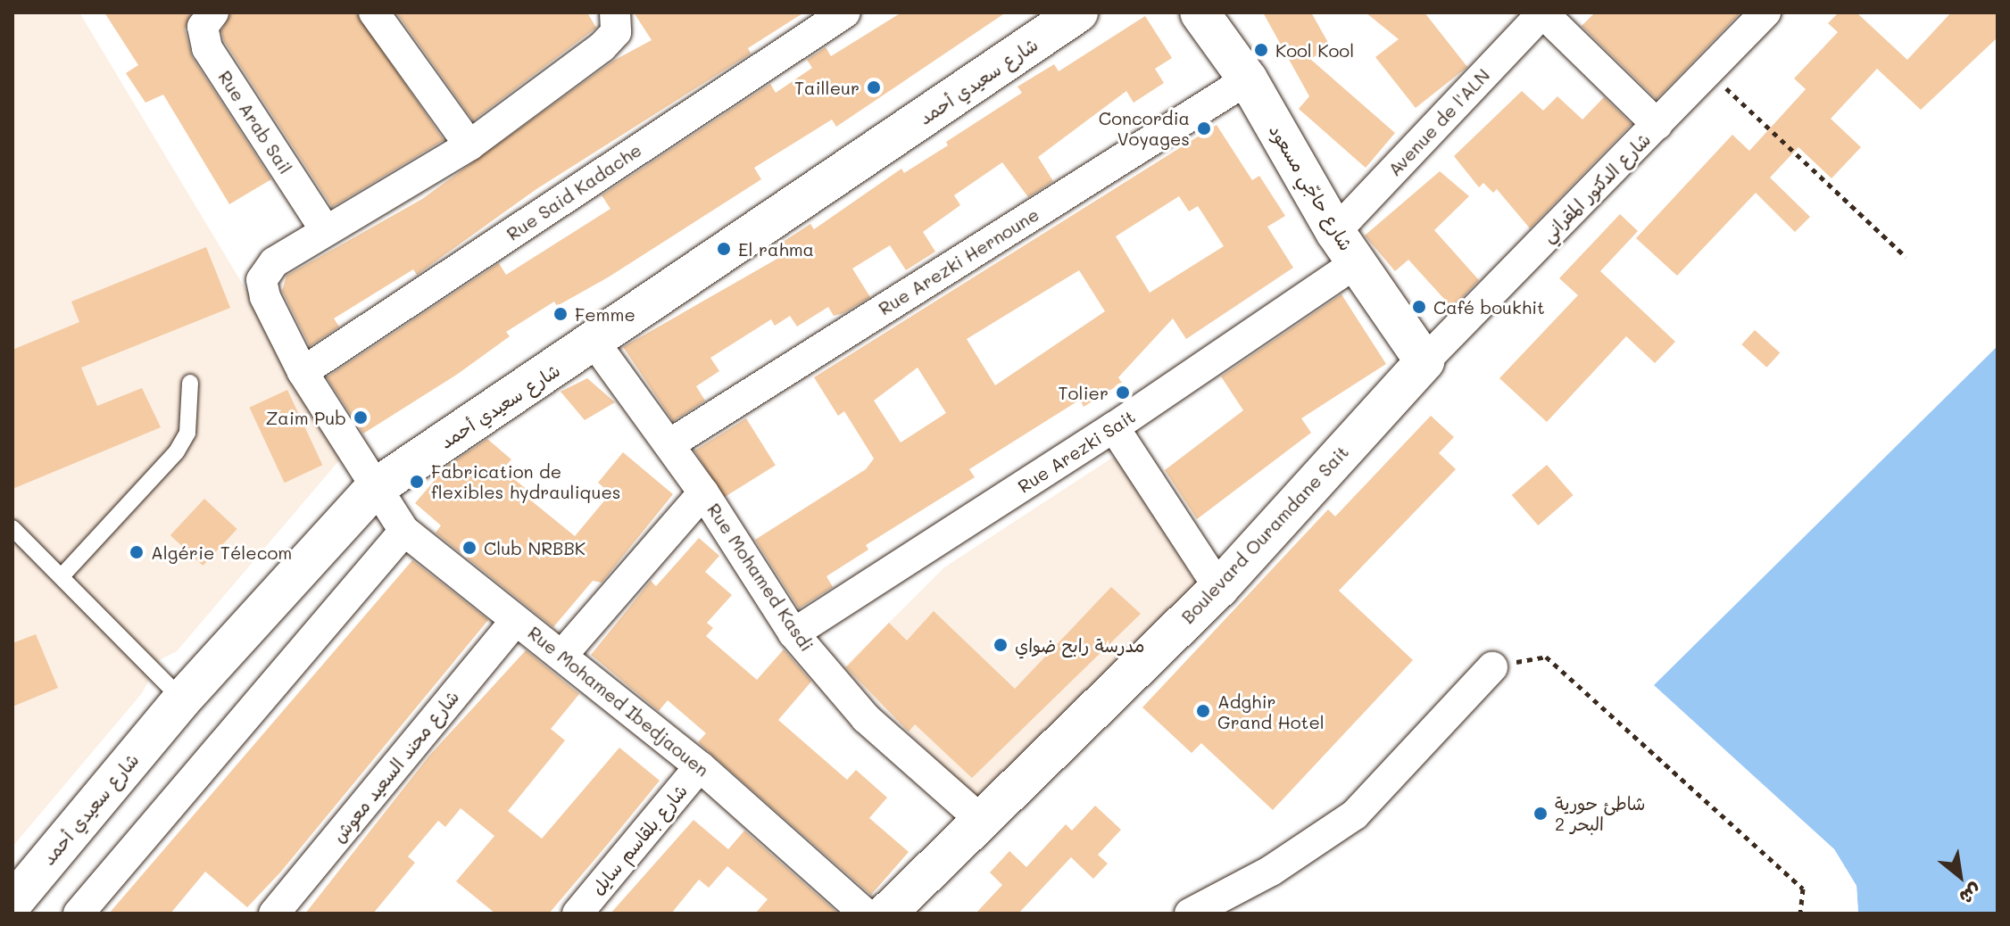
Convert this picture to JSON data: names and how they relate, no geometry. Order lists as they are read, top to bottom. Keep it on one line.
{"streets":{"street":["شارع سعيدي أحمد","Rue Arab Sail","Avenue de l'ALN","شارع حاجّي مسعود","شارع الدكتور المقراني","Rue Said Kadache","Rue Arezki Hernoune","Rue Arezki Sait","Boulevard Ouramdane Sait","Rue Mohamed Kasdi","Rue Mohamed Ibedjaouen","شارع محند السعيد معوش","شارع بلقاسم سايل"]},"crossings":[["شارع سعيدي أحمد","Rue Mohamed Kasdi"],["شارع سعيدي أحمد","Rue Mohamed Ibedjaouen"],["Rue Arab Sail","Rue Mohamed Ibedjaouen"],["Avenue de l'ALN","شارع حاجّي مسعود"],["Avenue de l'ALN","Rue Arezki Sait"],["شارع حاجّي مسعود","شارع الدكتور المقراني"],["شارع حاجّي مسعود","Rue Arezki Hernoune"],["شارع حاجّي مسعود","Rue Arezki Sait"],["شارع حاجّي مسعود","Boulevard Ouramdane Sait"],["شارع الدكتور المقراني","Boulevard Ouramdane Sait"],["Rue Said Kadache","Rue Mohamed Ibedjaouen"],["Rue Arezki Hernoune","Rue Mohamed Kasdi"],["Rue Arezki Sait","Rue Mohamed Kasdi"],["Boulevard Ouramdane Sait","Rue Mohamed Kasdi"],["Rue Mohamed Ibedjaouen","شارع محند السعيد معوش"],["Rue Mohamed Ibedjaouen","شارع بلقاسم سايل"]],"places":["Kool Kool","Tailleur","Concordia Voyages","El rahma","Café boukhit","Femme","Tolier","Zaim Pub","Fabrication de flexibles hydrauliques","Club NRBBK","Algérie Télecom","مدرسة رابح ضواي","Adghir Grand Hotel","شاطئ حورية البحر 2"],"north":"bottom right"}
